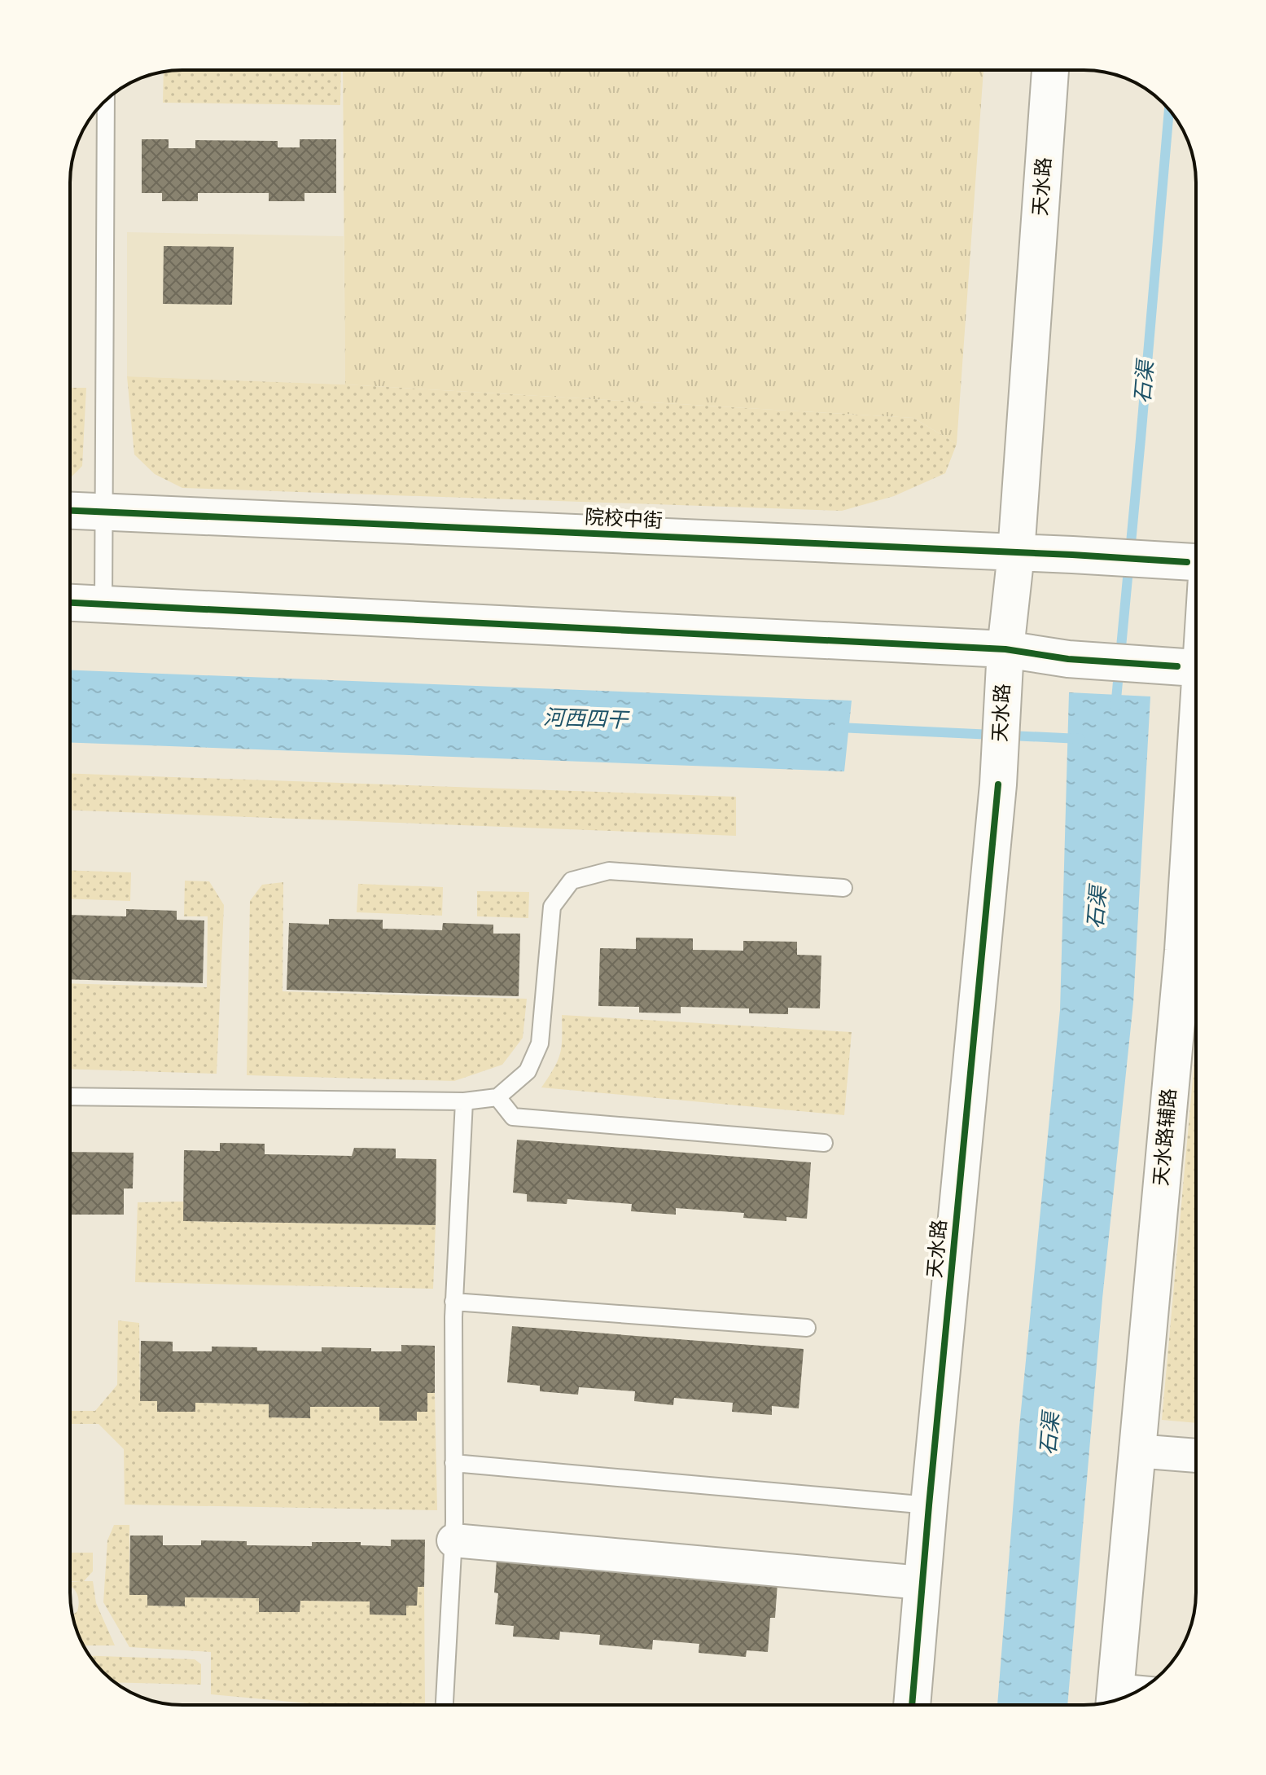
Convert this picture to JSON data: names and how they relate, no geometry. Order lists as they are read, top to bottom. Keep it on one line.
{"streets":{"street":["天水路","院校中街","天水路辅路"]},"crossings":[["天水路","院校中街"]],"water":["石渠","河西四干"]}
